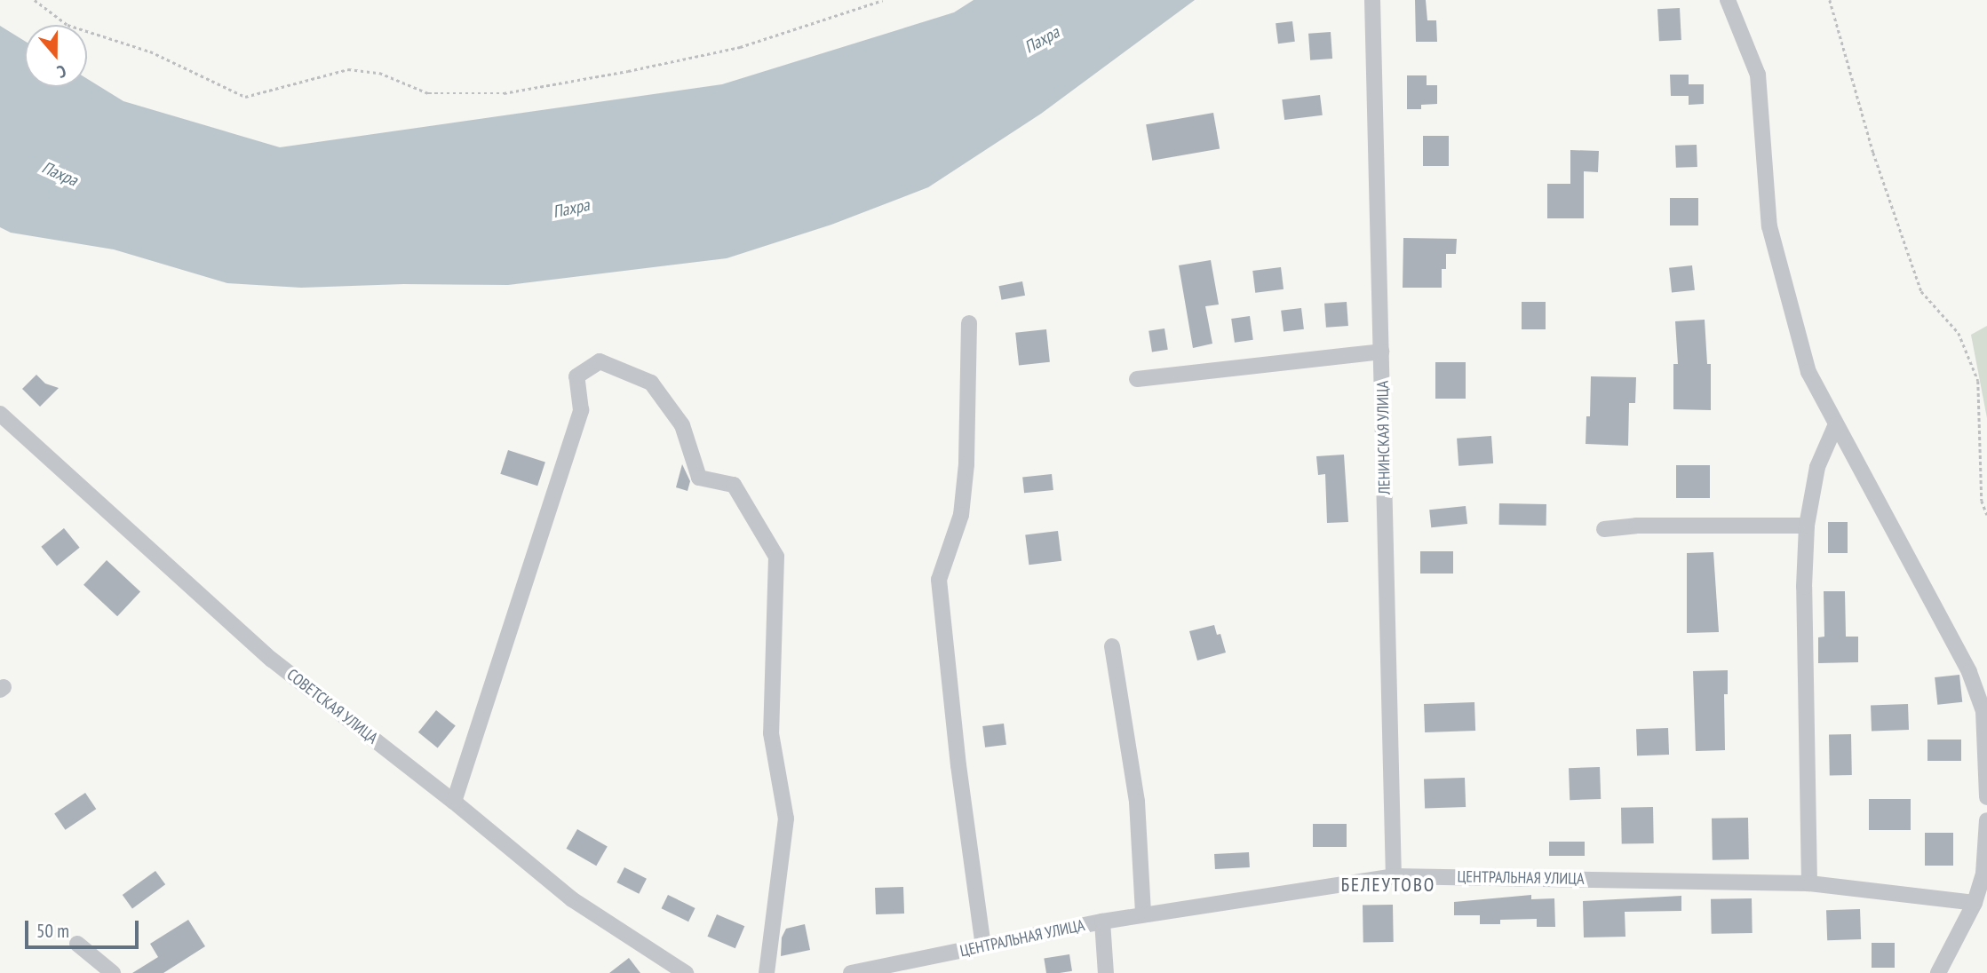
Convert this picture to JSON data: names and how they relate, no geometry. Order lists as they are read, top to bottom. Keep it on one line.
{"streets":{"street":["ЛЕНИНСКАЯ УЛИЦА","СОВЕТСКАЯ УЛИЦА","ЦЕНТРАЛЬНАЯ УЛИЦА"]},"crossings":[["ЛЕНИНСКАЯ УЛИЦА","ЦЕНТРАЛЬНАЯ УЛИЦА"]],"districts":["БЕЛЕУТОВО"],"water":["Пахра"],"scale_bar":"50 m","north":"bottom"}
